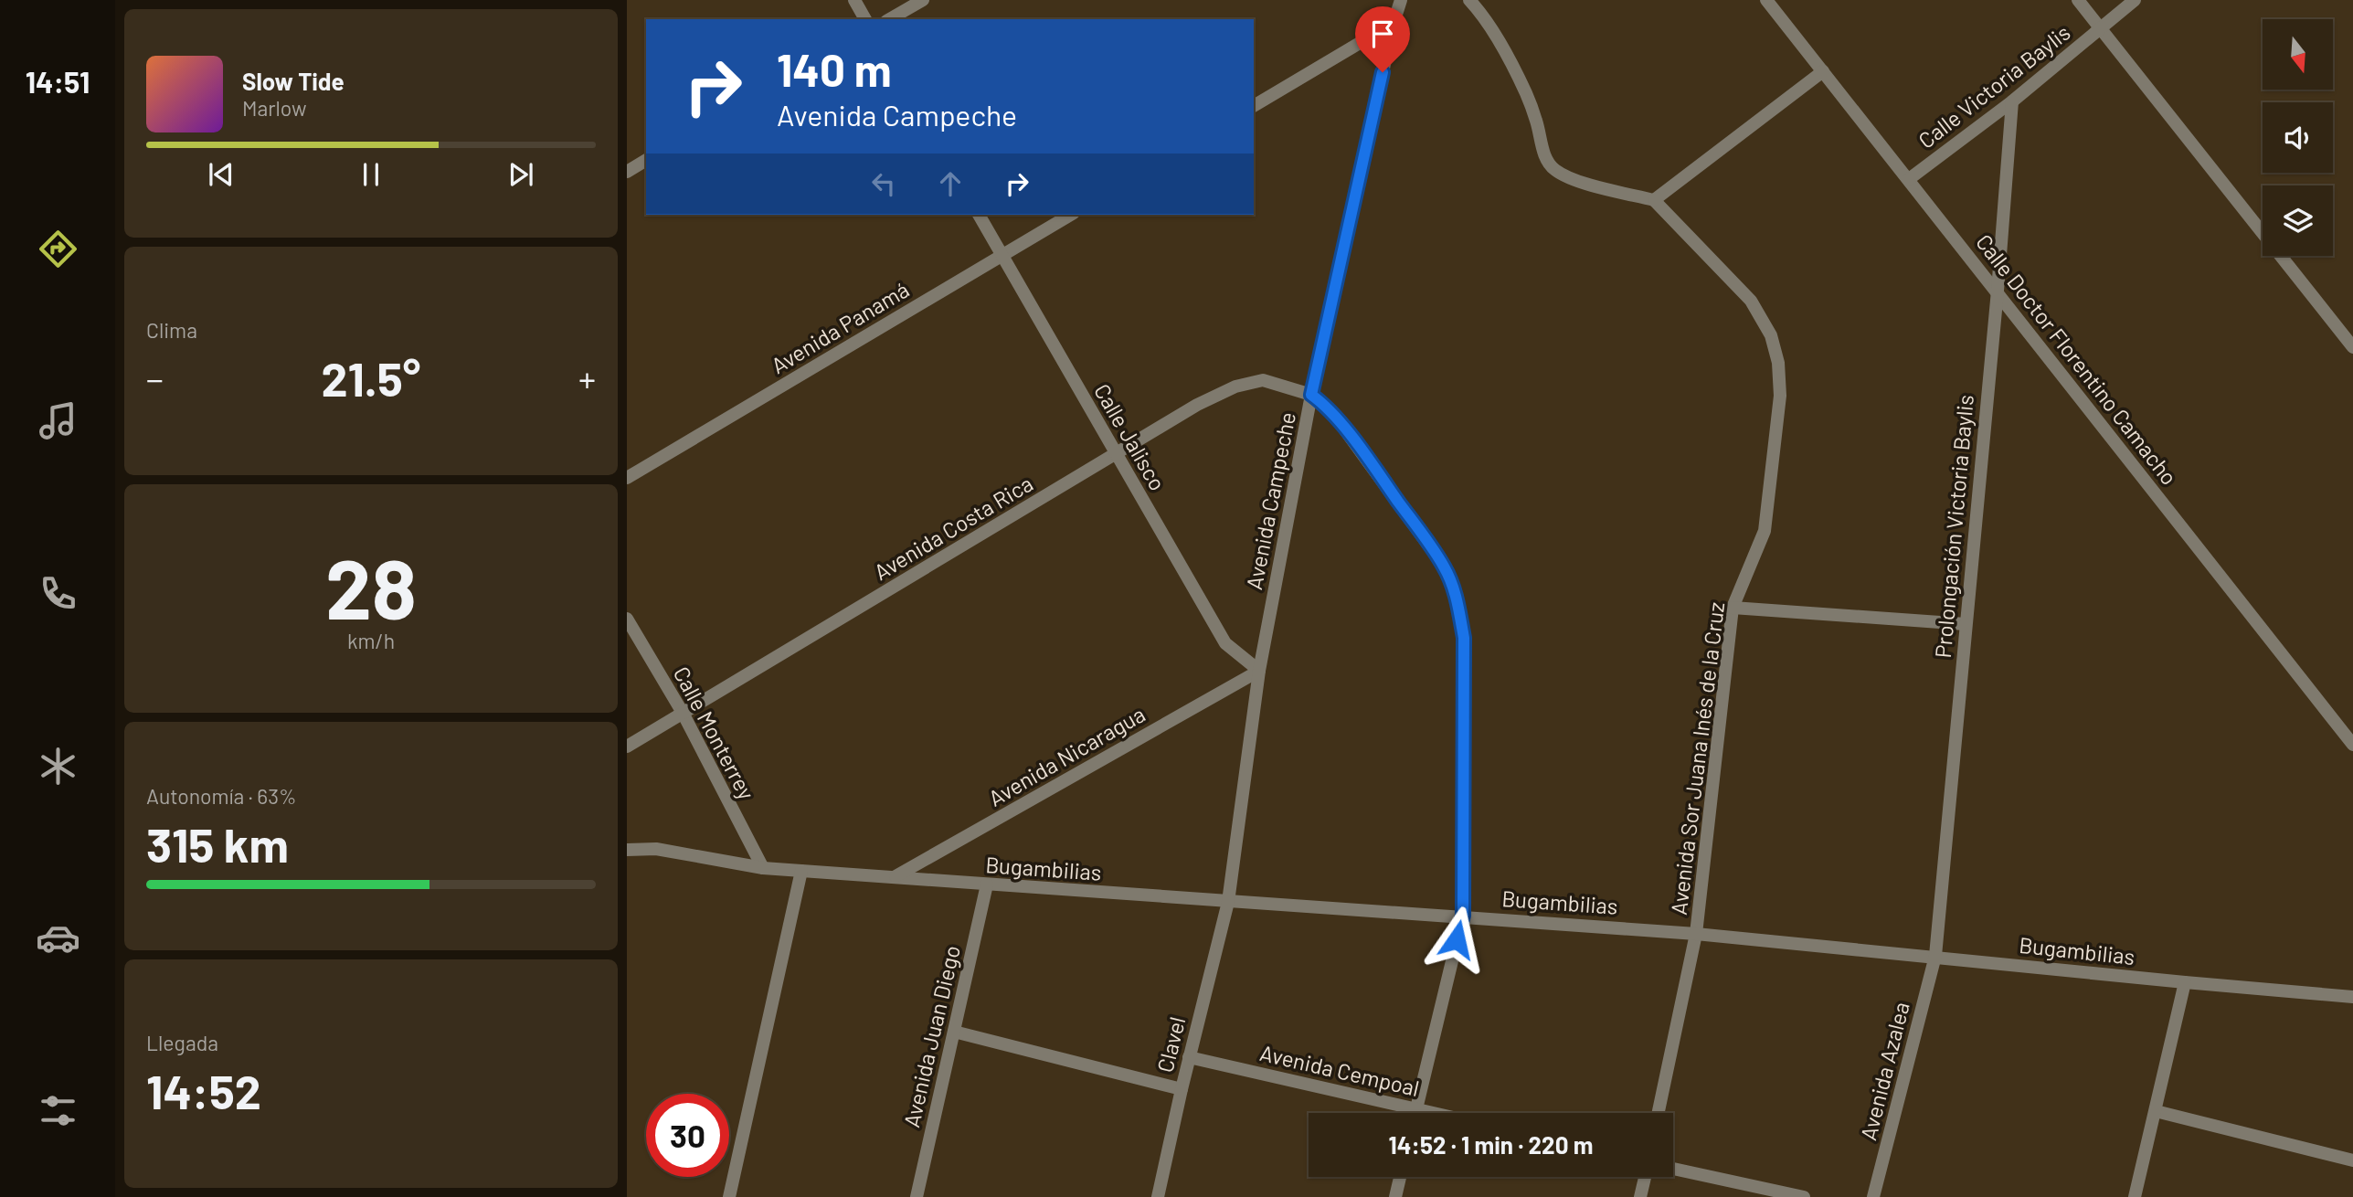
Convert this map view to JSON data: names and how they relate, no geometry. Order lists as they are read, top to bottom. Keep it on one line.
{"streets":{"street":["Calle Victoria Baylis","Avenida Panamá","Calle Doctor Florentino Camacho","Calle Jalisco","Avenida Campeche","Prolongación Victoria Baylis","Avenida Costa Rica","Calle Monterrey","Avenida Nicaragua","Avenida Sor Juana Inés de la Cruz","Bugambilias","Avenida Juan Diego","Clavel","Avenida Cempoal","Avenida Azalea"]},"crossings":[["Calle Victoria Baylis","Calle Doctor Florentino Camacho"],["Calle Victoria Baylis","Prolongación Victoria Baylis"],["Avenida Panamá","Calle Jalisco"],["Calle Doctor Florentino Camacho","Prolongación Victoria Baylis"],["Calle Jalisco","Avenida Campeche"],["Calle Jalisco","Avenida Costa Rica"],["Calle Jalisco","Avenida Nicaragua"],["Avenida Campeche","Avenida Costa Rica"],["Avenida Campeche","Avenida Nicaragua"],["Avenida Campeche","Bugambilias"],["Avenida Campeche","Clavel"],["Prolongación Victoria Baylis","Bugambilias"],["Prolongación Victoria Baylis","Avenida Azalea"],["Avenida Costa Rica","Calle Monterrey"],["Calle Monterrey","Bugambilias"],["Avenida Nicaragua","Bugambilias"],["Avenida Sor Juana Inés de la Cruz","Bugambilias"],["Bugambilias","Avenida Juan Diego"],["Bugambilias","Clavel"],["Bugambilias","Avenida Azalea"],["Clavel","Avenida Cempoal"]],"north":"bottom","page":{"tabs":"14:51","turn":["140 m","Avenida Campeche"],"song":["Slow Tide","Marlow"],"tile":["Clima",["28","km/h"],["Autonomía · 63%","315 km"],["Llegada","14:52"]],"heat":["−","21.5°","+"],"limit":"30","trip":"14:52 · 1 min · 220 m"}}
